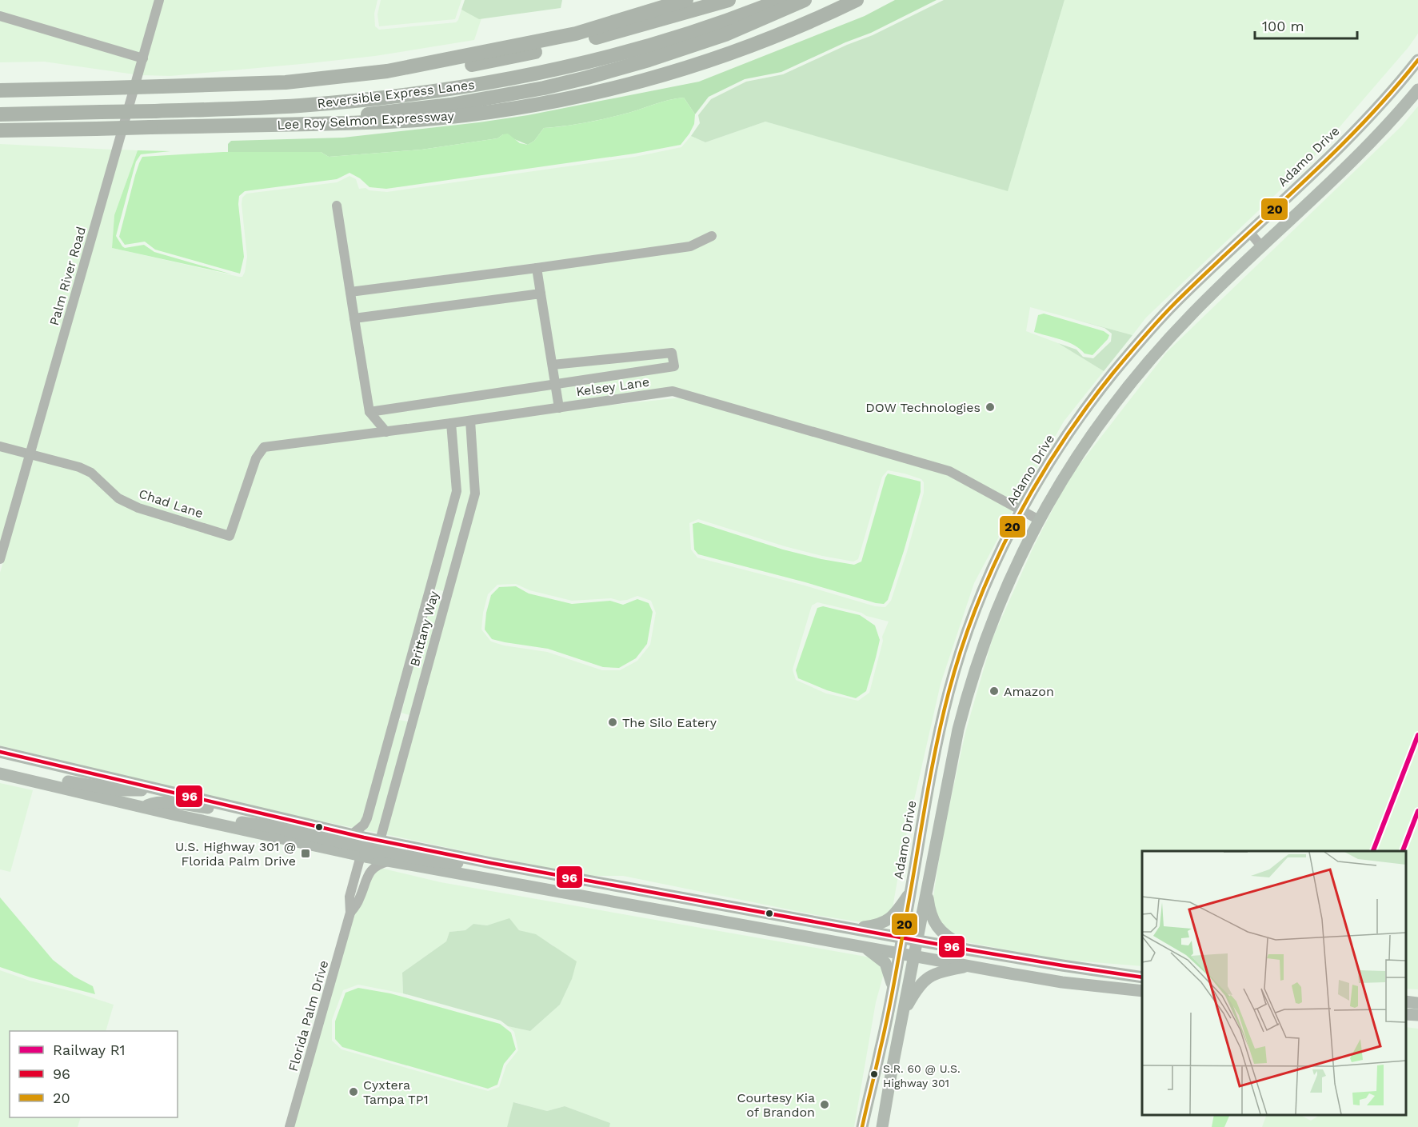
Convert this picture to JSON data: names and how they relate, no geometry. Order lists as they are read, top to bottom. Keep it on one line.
{"streets":{"highway":["Reversible Express Lanes","Lee Roy Selmon Expressway"],"main road":["Adamo Drive"],"street":["Palm River Road","Kelsey Lane","Chad Lane","Brittany Way","Florida Palm Drive"]},"crossings":[["Adamo Drive","Kelsey Lane"],["Palm River Road","Chad Lane"],["Kelsey Lane","Chad Lane"],["Kelsey Lane","Brittany Way"]],"places":{"other":["DOW Technologies","Amazon","The Silo Eatery","S.R. 60 @ U.S. Highway 301","Cyxtera Tampa TP1","Courtesy Kia of Brandon"],"transit":["U.S. Highway 301 @ Florida Palm Drive"]},"lines":["transit line 20","rail line R1","transit line 96"],"legend":["Railway R1","96","20"],"scale_bar":"100 m"}
